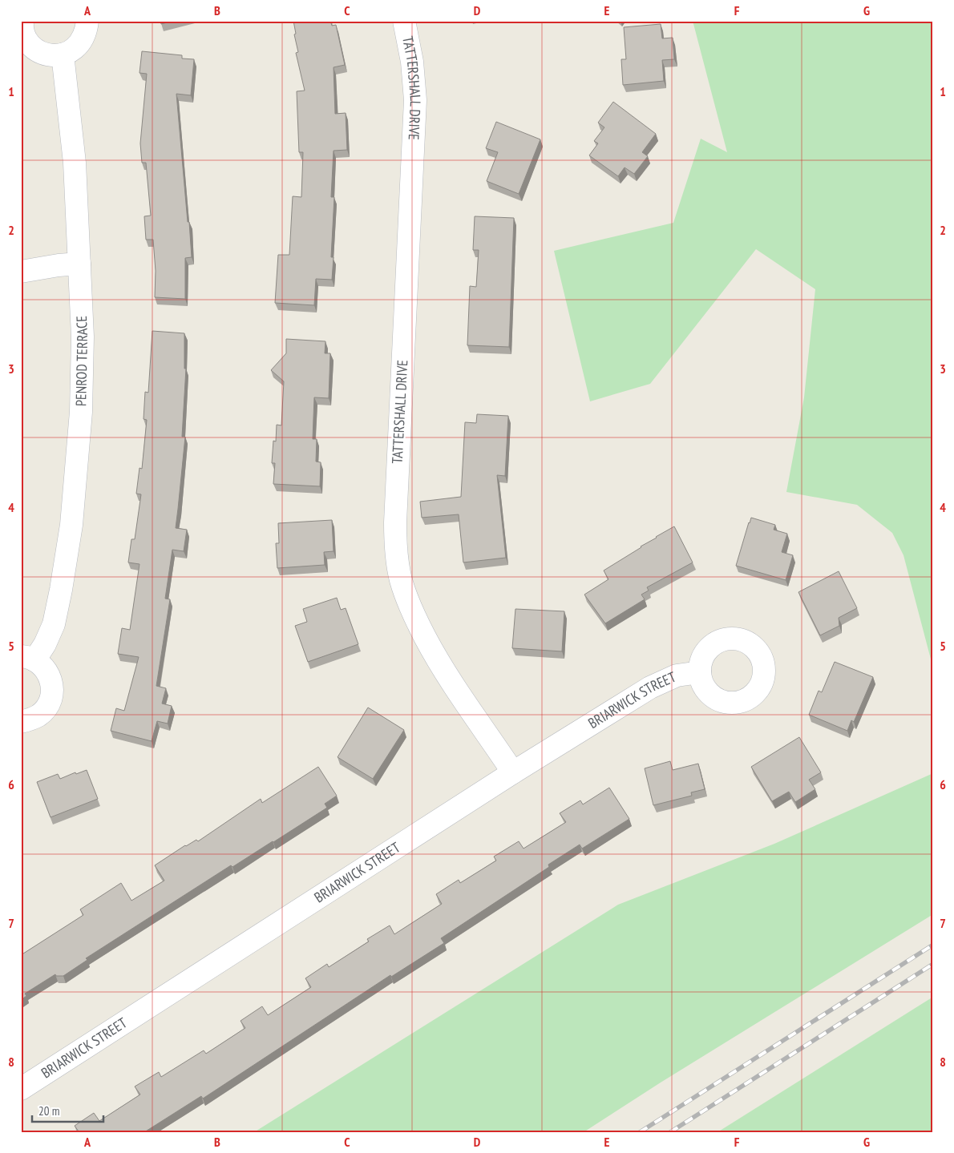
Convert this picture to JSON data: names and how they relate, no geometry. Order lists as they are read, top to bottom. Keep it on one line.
{"streets":{"street":["TATTERSHALL DRIVE","PENROD TERRACE","BRIARWICK STREET"]},"crossings":[["TATTERSHALL DRIVE","BRIARWICK STREET"]],"scale_bar":"20 m","grid":{"columns":["A","B","C","D","E","F","G"],"rows":["1","2","3","4","5","6","7","8"]}}
